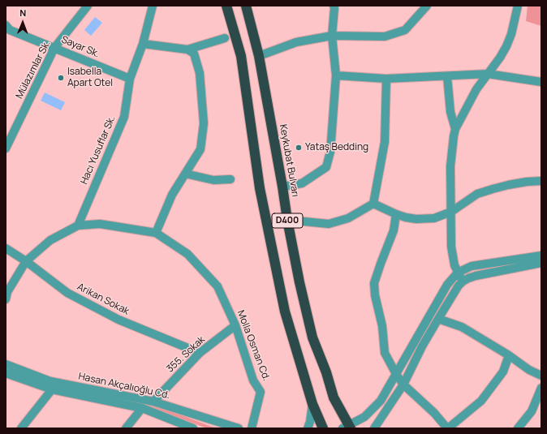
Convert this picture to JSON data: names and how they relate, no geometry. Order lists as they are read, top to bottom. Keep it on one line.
{"streets":{"highway":["Keykubat Bulvarı","D400"],"street":["Sayar Sk.","Mülazımlar Sk.","Hacı Yusuflar Sk.","Arikan Sokak","Molla Osman Cd.","355. Sokak","Hasan Akçalıoğlu Cd."]},"crossings":[["Sayar Sk.","Mülazımlar Sk."],["Sayar Sk.","Hacı Yusuflar Sk."],["Hacı Yusuflar Sk.","Molla Osman Cd."],["Arikan Sokak","Molla Osman Cd."],["Arikan Sokak","355. Sokak"],["Molla Osman Cd.","355. Sokak"],["355. Sokak","Hasan Akçalıoğlu Cd."]],"places":["Isabella Apart Otel","Yataş Bedding"],"north":"top"}
